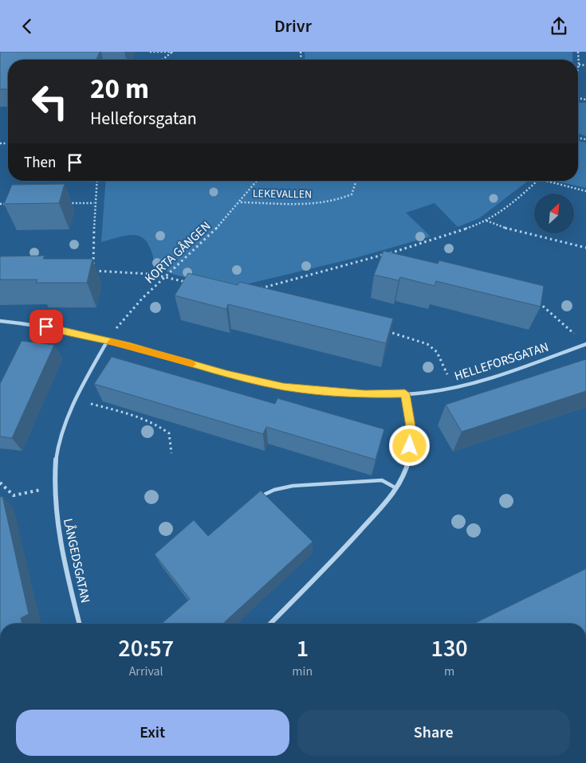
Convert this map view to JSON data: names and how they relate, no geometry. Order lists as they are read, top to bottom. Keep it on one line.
{"streets":{"street":["HELLEFORSGATAN","LÅNGEDSGATAN"],"path":["LEKEVALLEN","KORTA GÅNGEN"]},"crossings":[["LEKEVALLEN","KORTA GÅNGEN"],["KORTA GÅNGEN","HELLEFORSGATAN"],["KORTA GÅNGEN","LÅNGEDSGATAN"],["HELLEFORSGATAN","LÅNGEDSGATAN"]],"north":"top right","page":{"header":"Drivr","turn":["20 m","Helleforsgatan"],"then":"Then","eta":["20:57","Arrival","1","min","130","m"],"buttons":["Exit","Share"]}}
